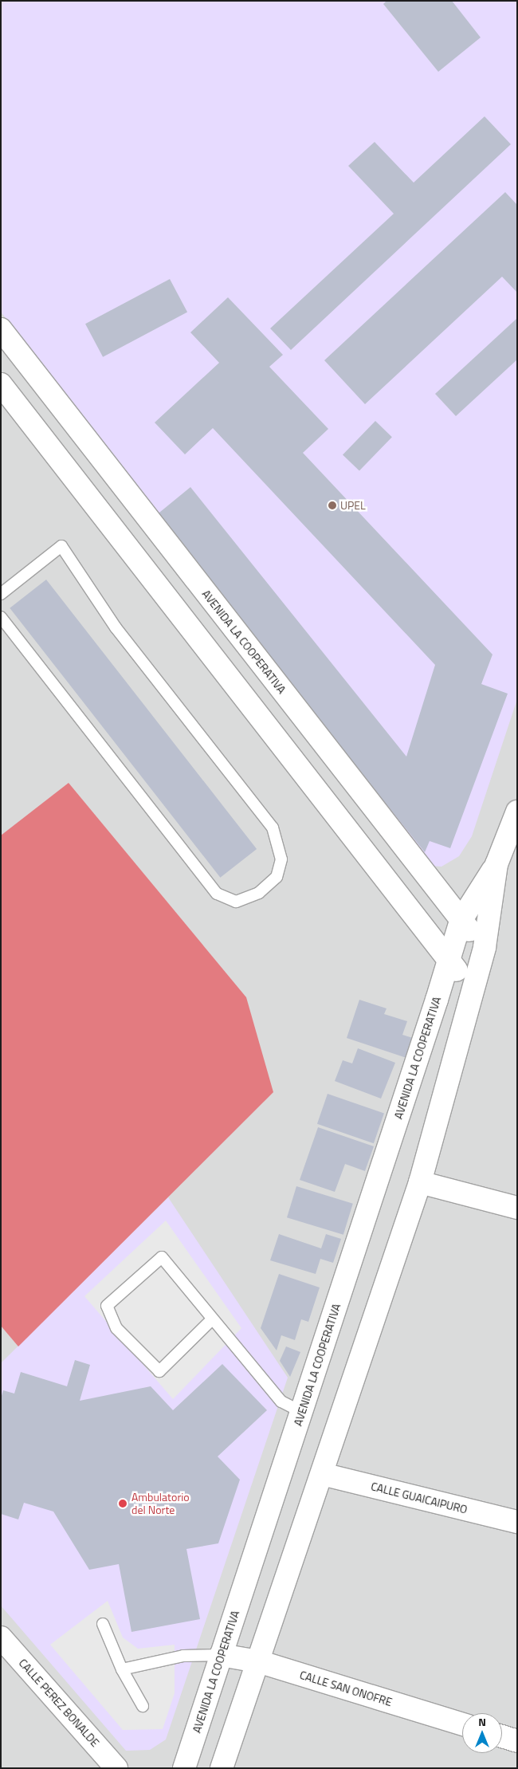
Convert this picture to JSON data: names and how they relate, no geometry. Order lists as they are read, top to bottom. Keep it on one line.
{"streets":{"street":["AVENIDA LA COOPERATIVA","CALLE GUAICAIPURO","CALLE SAN ONOFRE","CALLE PEREZ BONALDE"]},"crossings":[["AVENIDA LA COOPERATIVA","CALLE SAN ONOFRE"]],"places":["UPEL","Ambulatorio del Norte"],"north":"top"}
